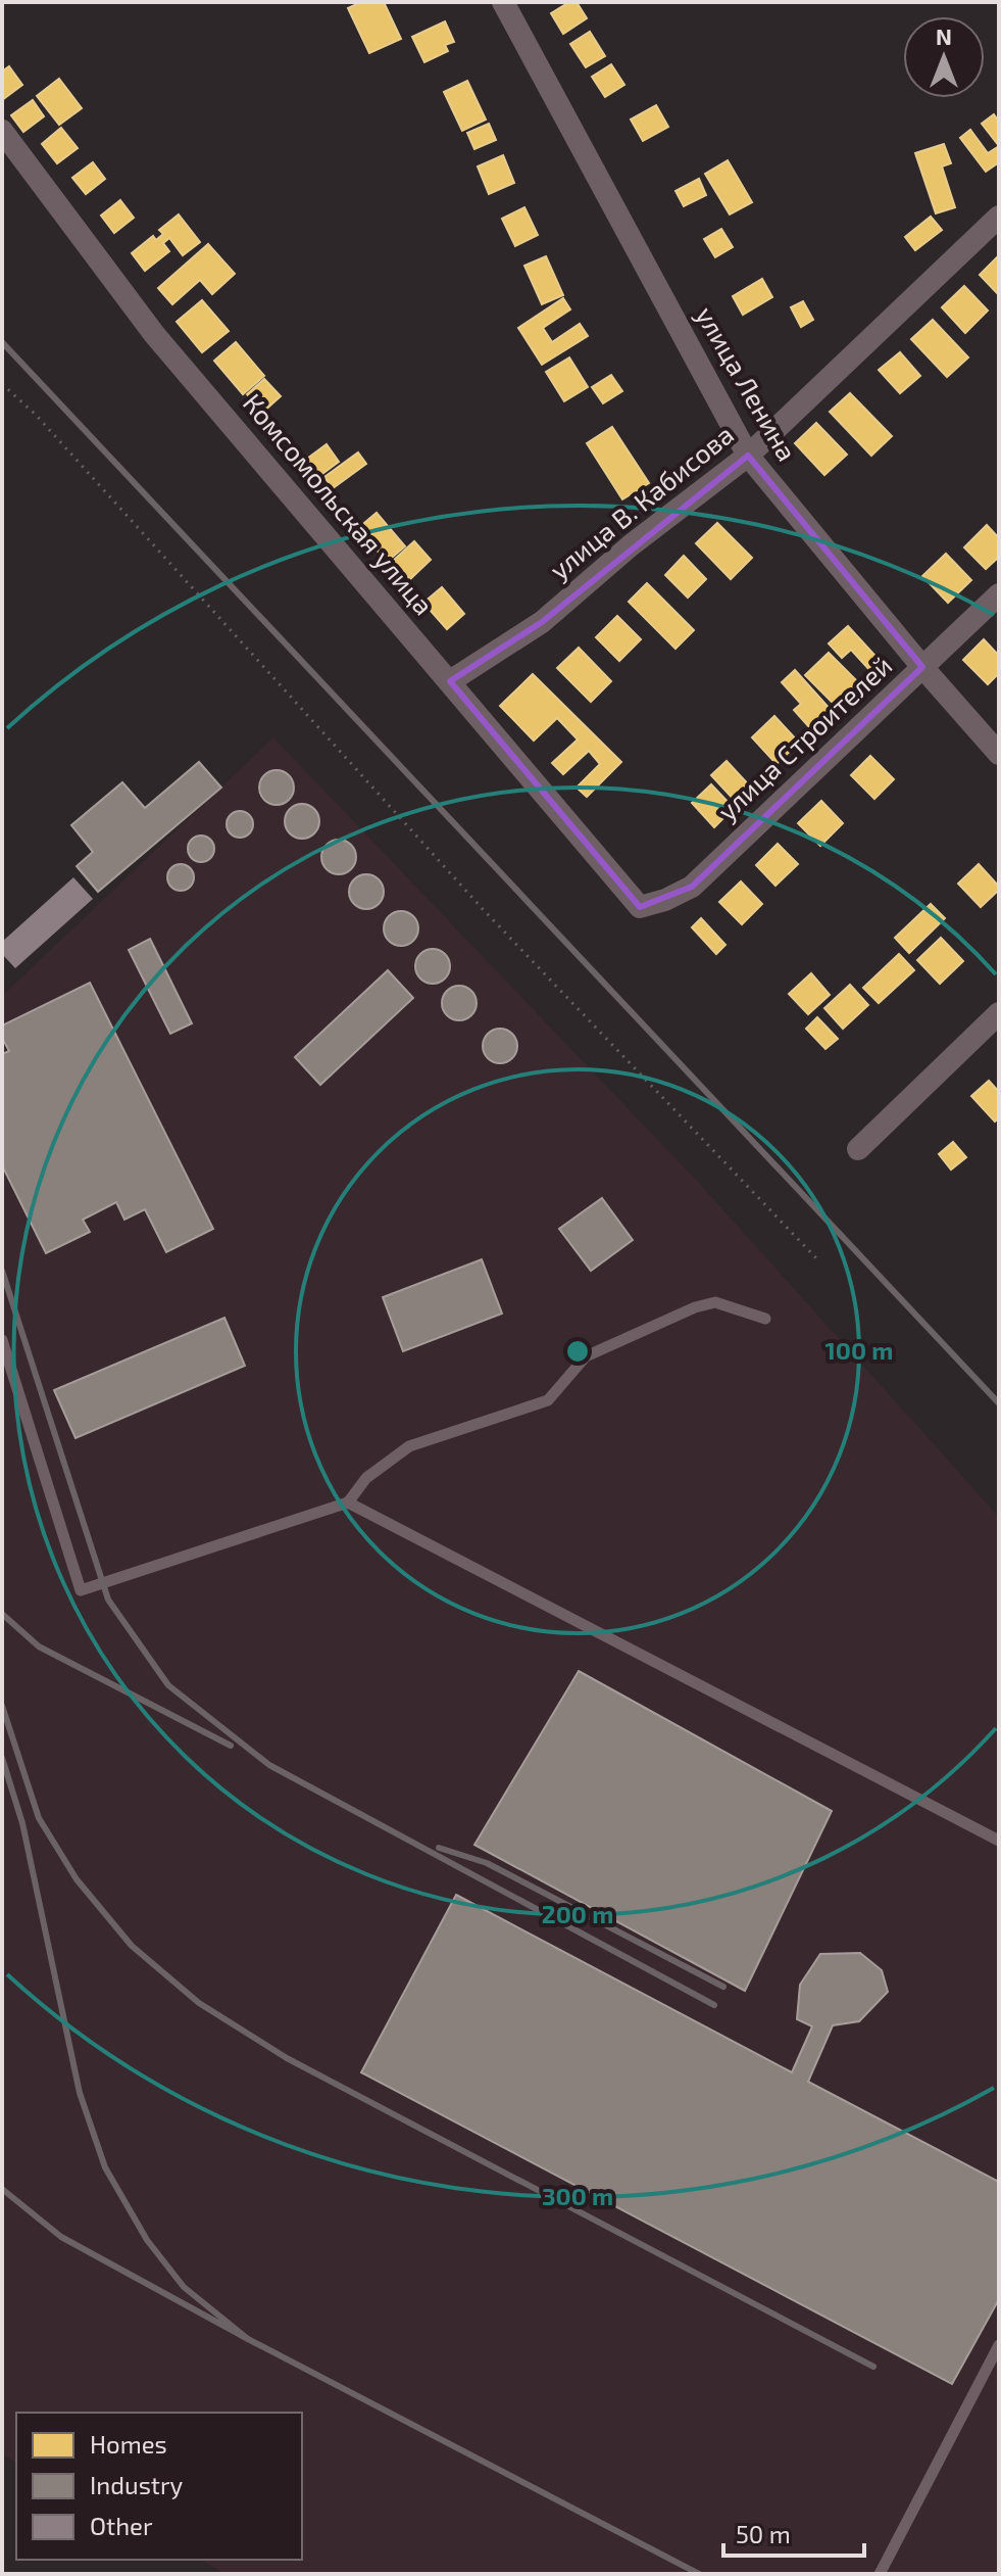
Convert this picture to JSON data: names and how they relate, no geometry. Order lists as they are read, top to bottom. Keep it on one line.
{"streets":{"street":["улица Ленина","улица В. Кабисова","Комсомольская улица","улица Строителей"]},"crossings":[["улица Ленина","улица В. Кабисова"],["улица Ленина","улица Строителей"],["улица В. Кабисова","Комсомольская улица"],["Комсомольская улица","улица Строителей"]],"legend":["Homes","Industry","Other"],"scale_bar":"50 m","north":"top","rings":["100 m","200 m","300 m"]}
